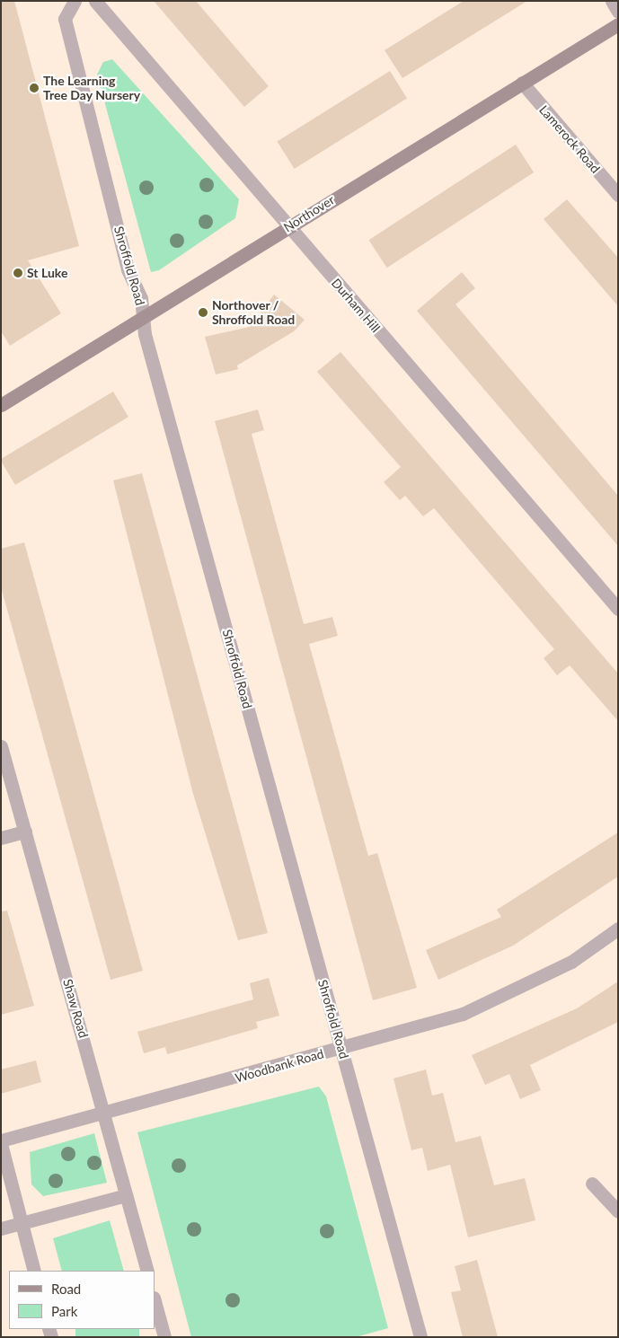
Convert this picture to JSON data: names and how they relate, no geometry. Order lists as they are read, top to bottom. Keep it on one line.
{"streets":{"street":["Lamerock Road","Northover","Shroffold Road","Durham Hill","Shaw Road","Woodbank Road"]},"crossings":[["Lamerock Road","Northover"],["Northover","Shroffold Road"],["Northover","Durham Hill"],["Shroffold Road","Woodbank Road"],["Shaw Road","Woodbank Road"]],"places":["The Learning Tree Day Nursery","St Luke","Northover / Shroffold Road"],"legend":["Road","Park"]}
